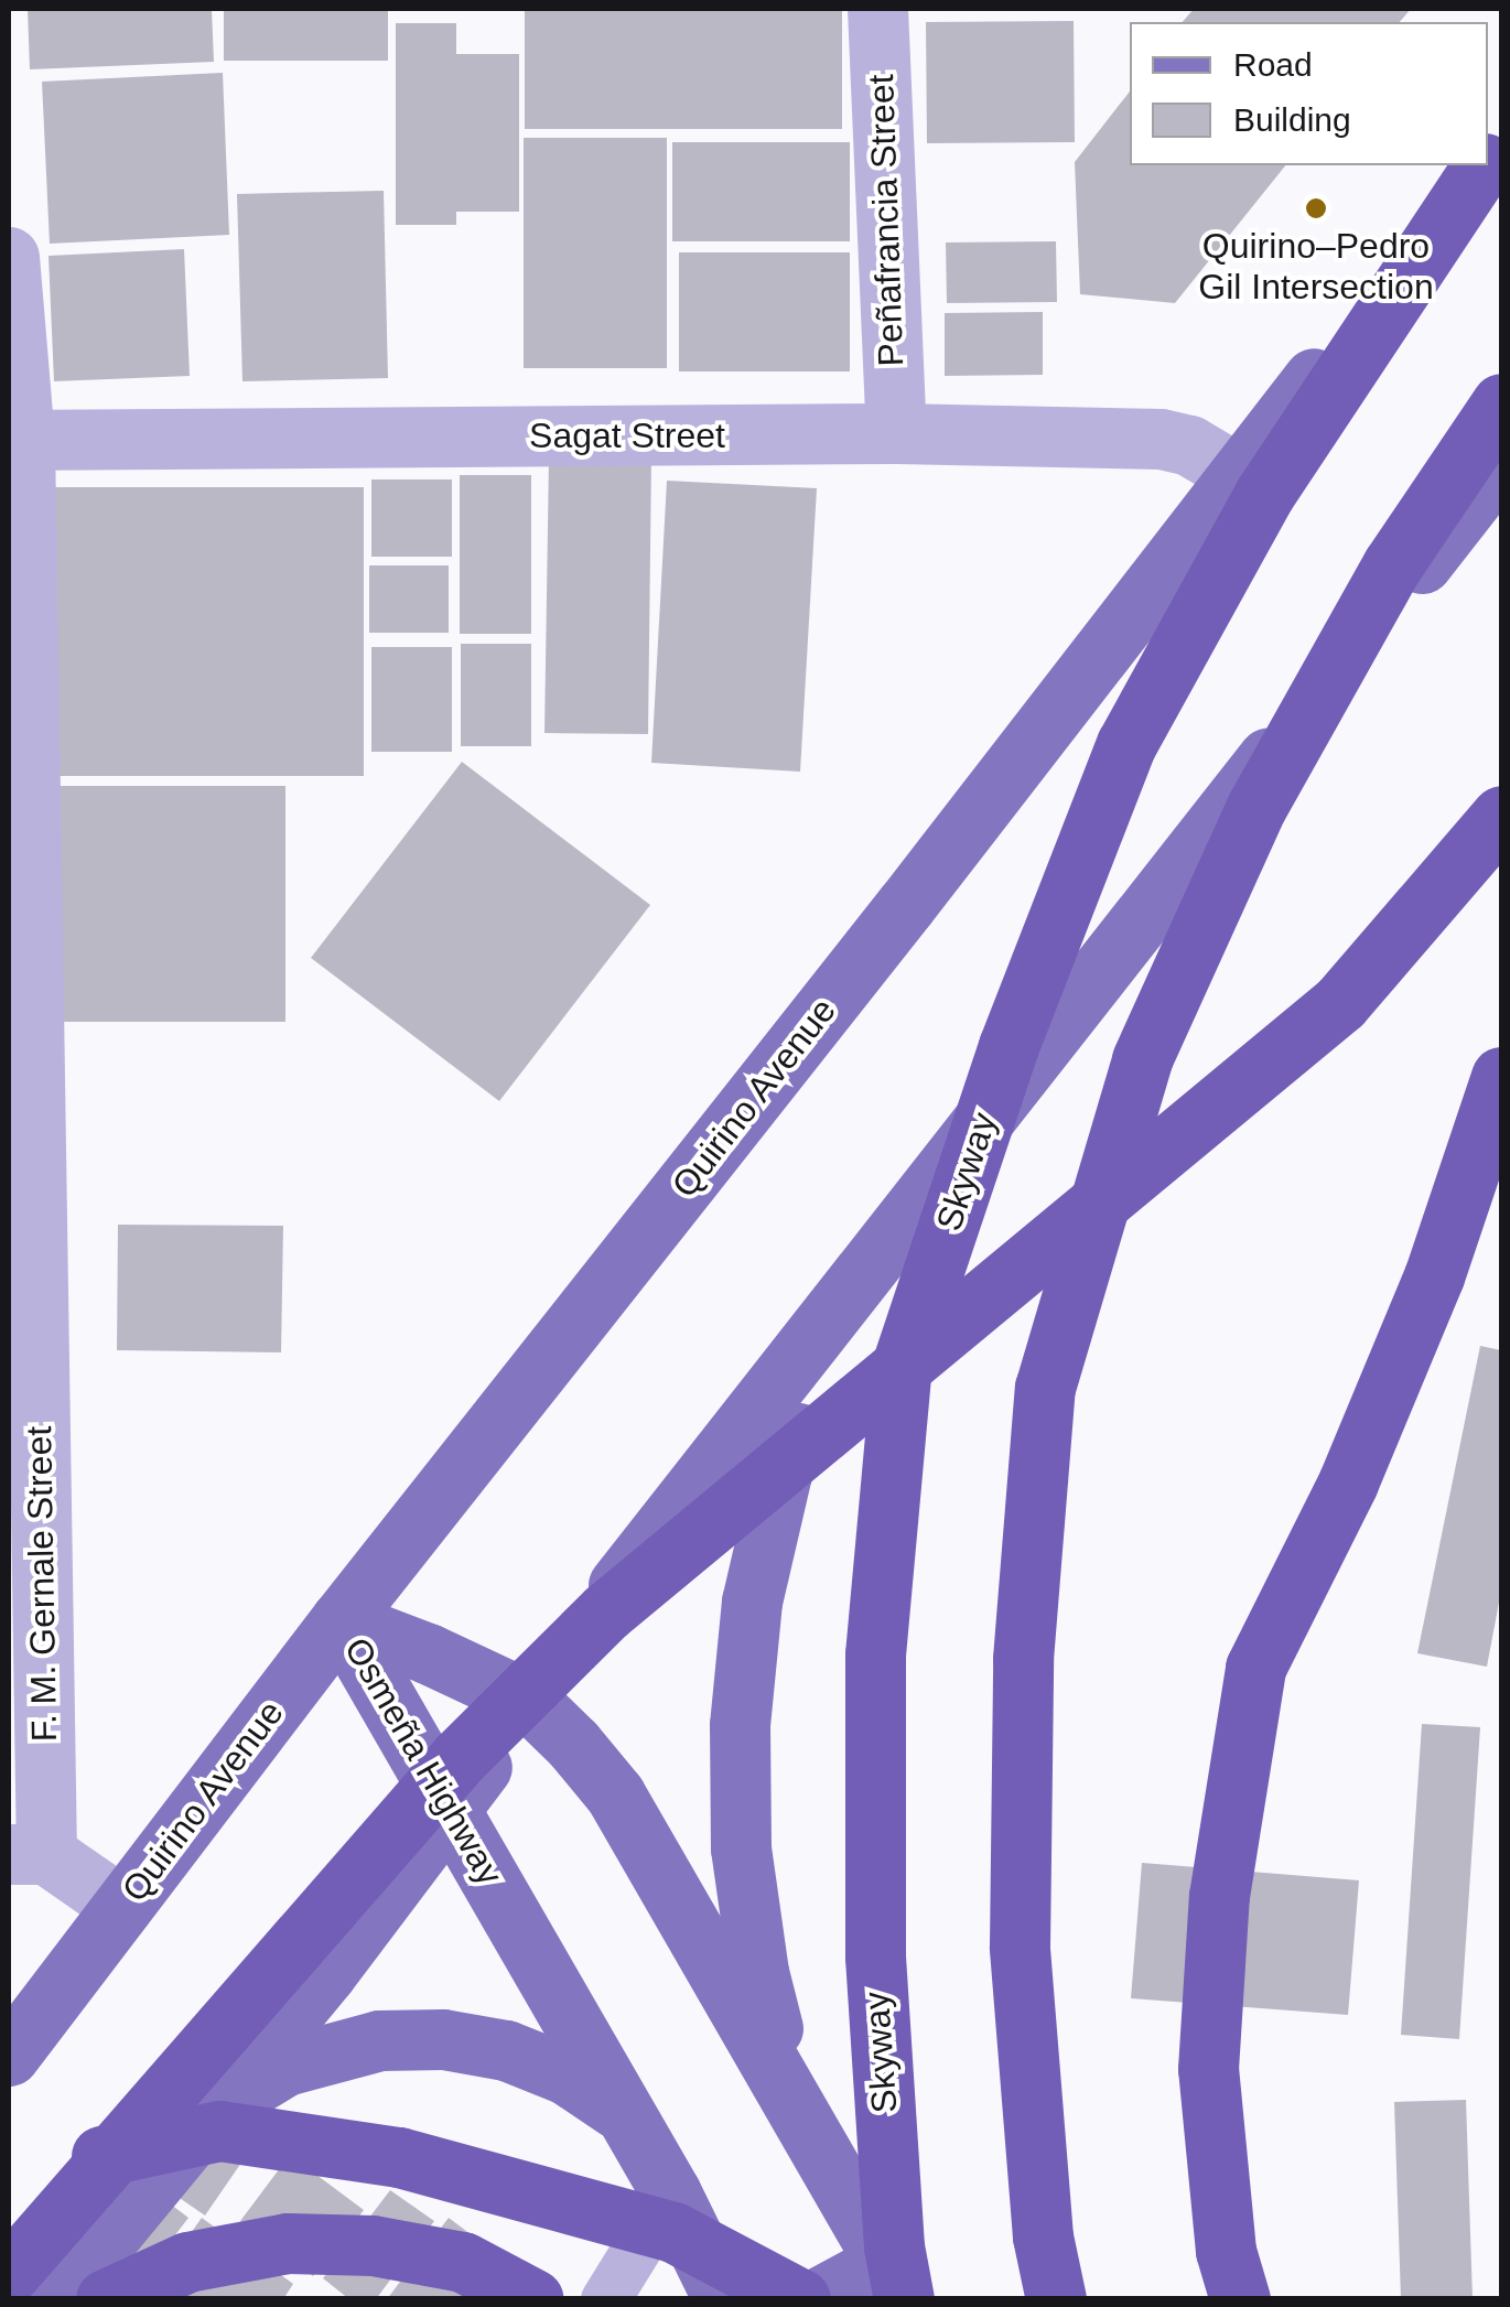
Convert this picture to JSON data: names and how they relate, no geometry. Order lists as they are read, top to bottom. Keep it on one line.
{"streets":{"highway":["Skyway"],"main road":["Quirino Avenue","Osmeña Highway"],"street":["Peñafrancia Street","Sagat Street","F. M. Gernale Street"]},"crossings":[["Peñafrancia Street","Sagat Street"],["Sagat Street","Quirino Avenue"],["Sagat Street","F. M. Gernale Street"],["Quirino Avenue","Osmeña Highway"],["Skyway","Osmeña Highway"]],"places":["Quirino–Pedro Gil Intersection"],"legend":["Road","Building"]}
